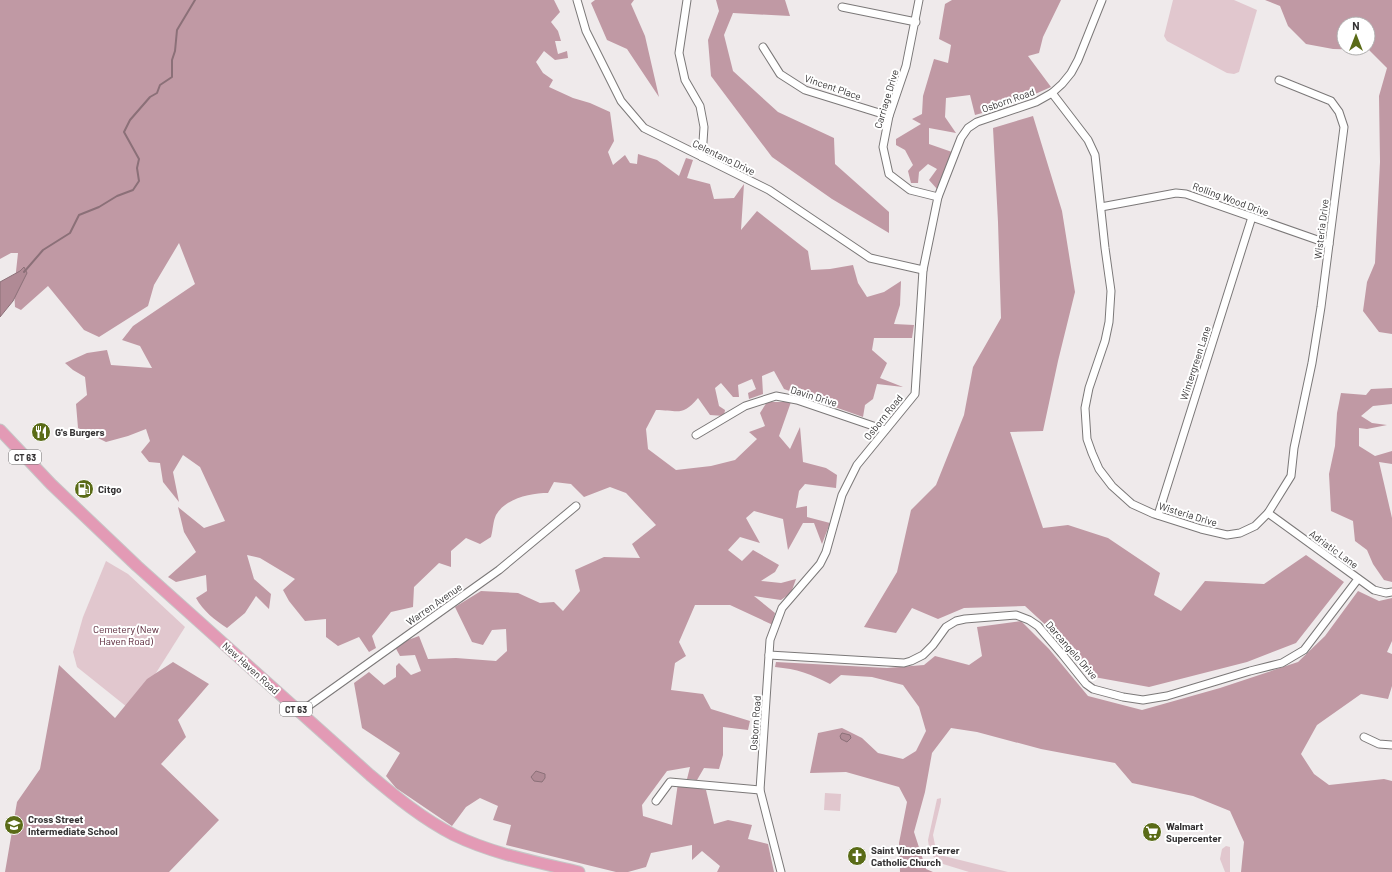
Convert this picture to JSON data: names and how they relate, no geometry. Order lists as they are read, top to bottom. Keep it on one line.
{"streets":{"main road":["CT 63","New Haven Road"],"street":["Vincent Place","Carriage Drive","Osborn Road","Celentano Drive","Rolling Wood Drive","Wisteria Drive","Wintergreen Lane","Davin Drive","Adriatic Lane","Warren Avenue","Darcangelo Drive"]},"crossings":[["Vincent Place","Carriage Drive"],["Carriage Drive","Osborn Road"],["Osborn Road","Celentano Drive"],["Osborn Road","Wisteria Drive"],["Osborn Road","Davin Drive"],["Osborn Road","Darcangelo Drive"],["Rolling Wood Drive","Wisteria Drive"],["Rolling Wood Drive","Wintergreen Lane"],["Wisteria Drive","Wintergreen Lane"],["Wisteria Drive","Adriatic Lane"],["Adriatic Lane","Darcangelo Drive"],["Warren Avenue","New Haven Road"]],"parks":["Cemetery (New Haven Road)"],"places":{"restaurant":["G's Burgers"],"fuel station":["Citgo"],"school or university":["Cross Street Intermediate School"],"supermarket":["Walmart Supercenter"],"church":["Saint Vincent Ferrer Catholic Church"]},"north":"top"}
